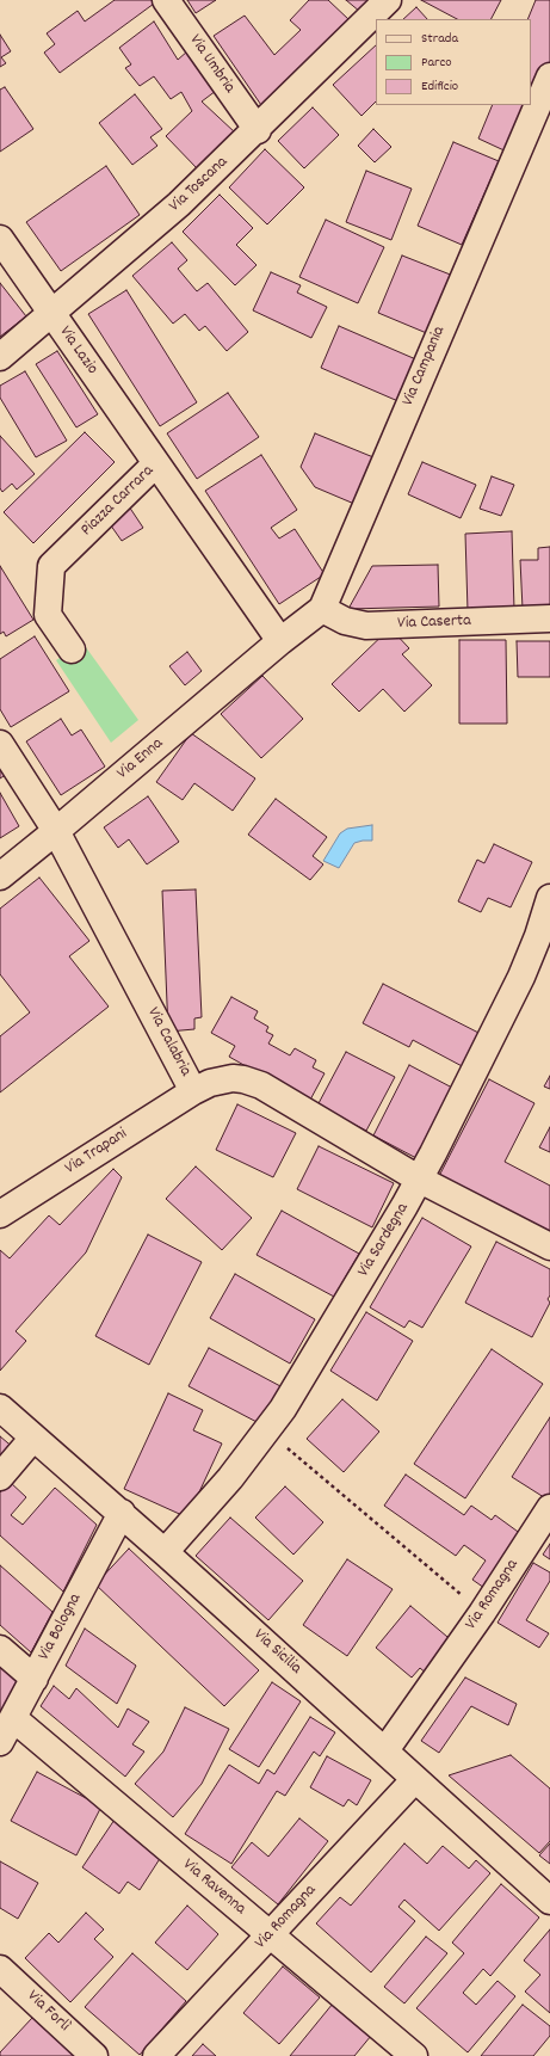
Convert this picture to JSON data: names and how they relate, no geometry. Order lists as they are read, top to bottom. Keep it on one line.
{"streets":{"street":["Via Umbria","Via Toscana","Via Lazio","Via Campania","Piazza Carrara","Via Caserta","Via Enna","Via Calabria","Via Trapani","Via Sardegna","Via Romagna","Via Bologna","Via Sicilia","Via Ravenna","Via Forlì"]},"crossings":[["Via Umbria","Via Toscana"],["Via Toscana","Via Lazio"],["Via Lazio","Piazza Carrara"],["Via Campania","Piazza Carrara"],["Via Campania","Via Caserta"],["Via Campania","Via Enna"],["Piazza Carrara","Via Enna"],["Via Enna","Via Calabria"],["Via Calabria","Via Trapani"],["Via Calabria","Via Sardegna"],["Via Sardegna","Via Sicilia"],["Via Romagna","Via Sicilia"],["Via Romagna","Via Ravenna"],["Via Bologna","Via Sicilia"],["Via Bologna","Via Ravenna"]],"legend":["Strada","Parco","Edificio"]}
